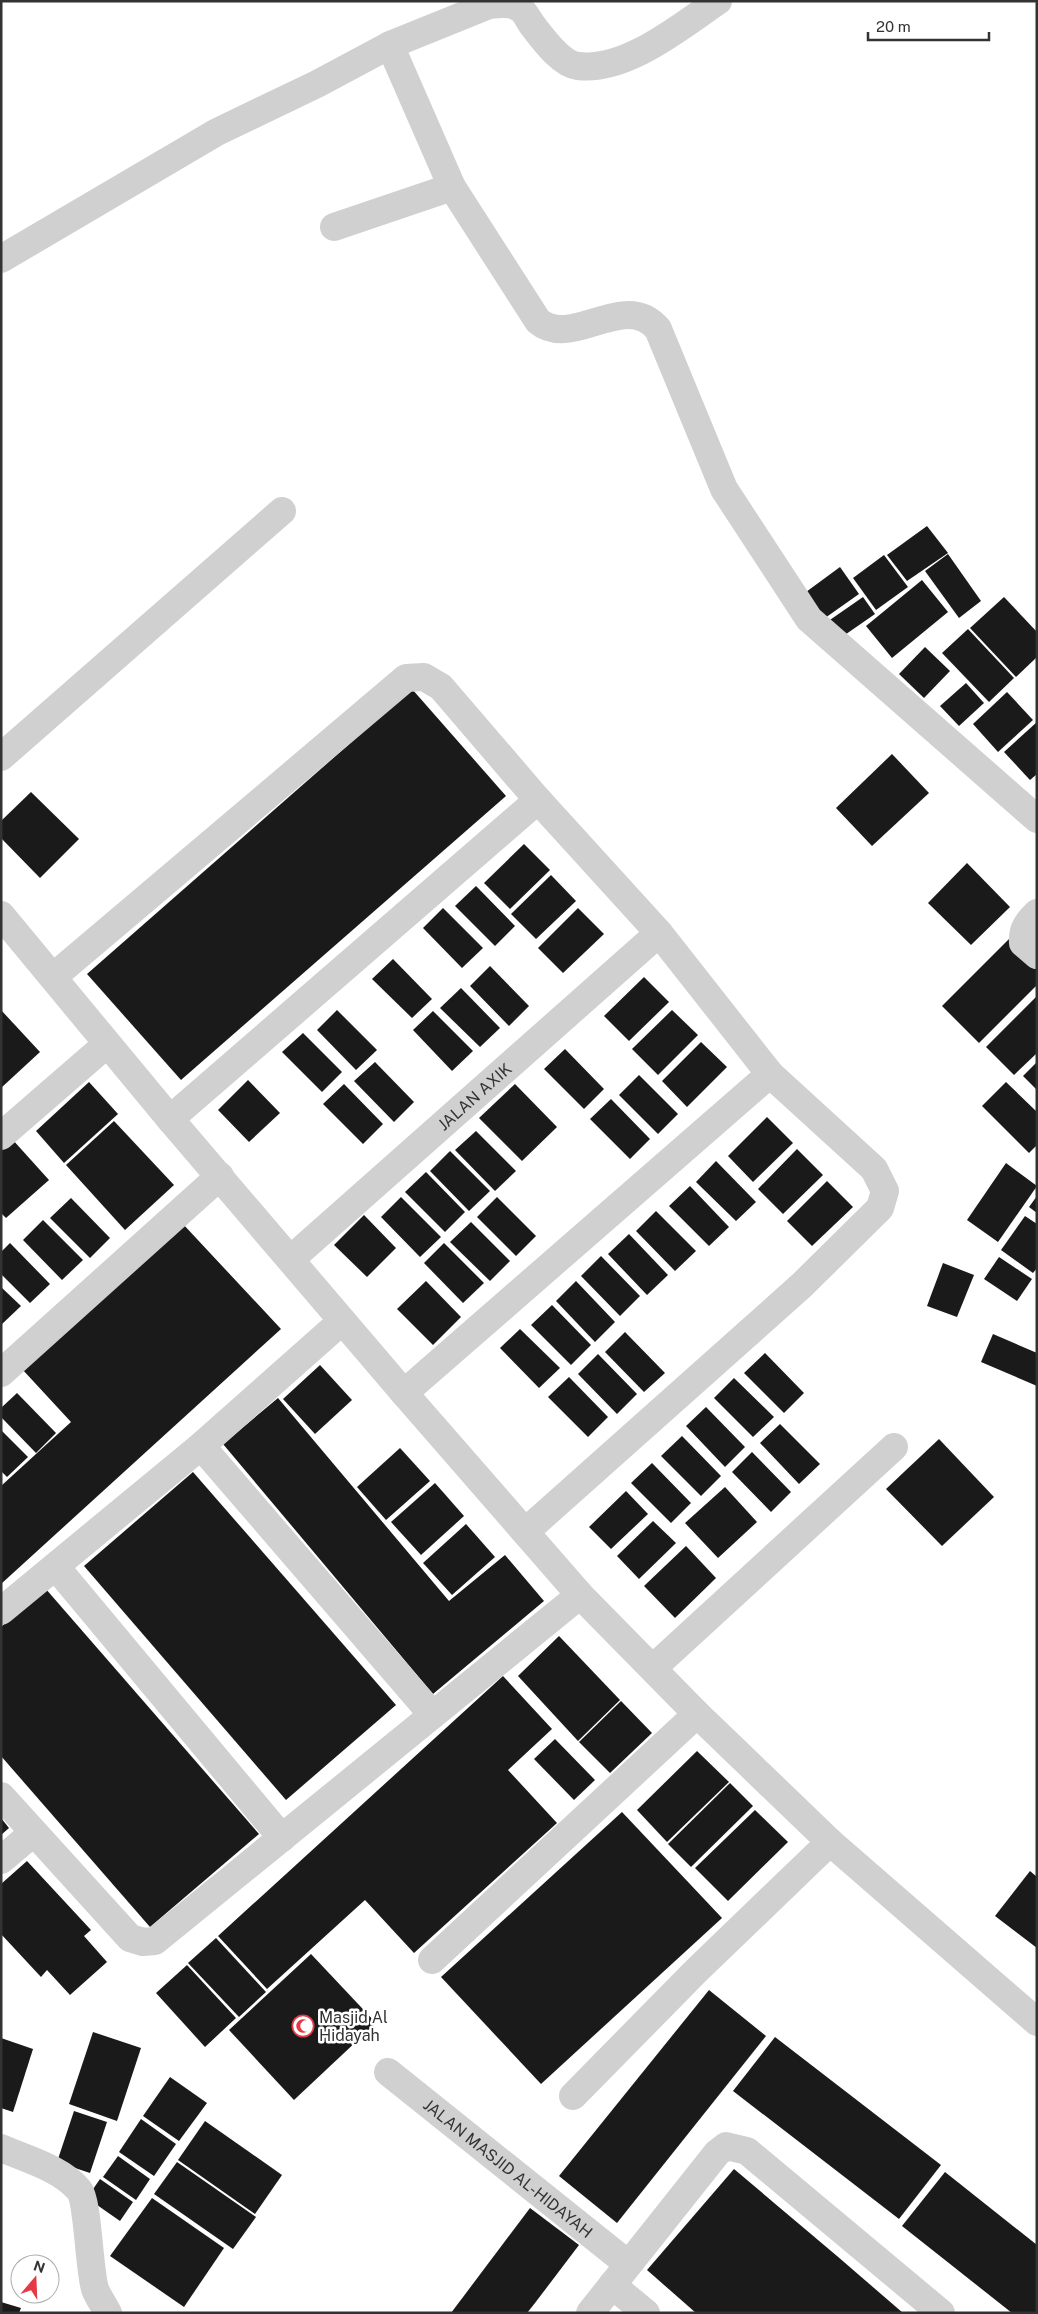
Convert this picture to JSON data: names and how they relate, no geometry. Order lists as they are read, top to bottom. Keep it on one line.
{"streets":{"street":["JALAN AXIK","JALAN MASJID AL-HIDAYAH"]},"places":{"mosque":["Masjid Al Hidayah"]},"scale_bar":"20 m","north":"top"}
